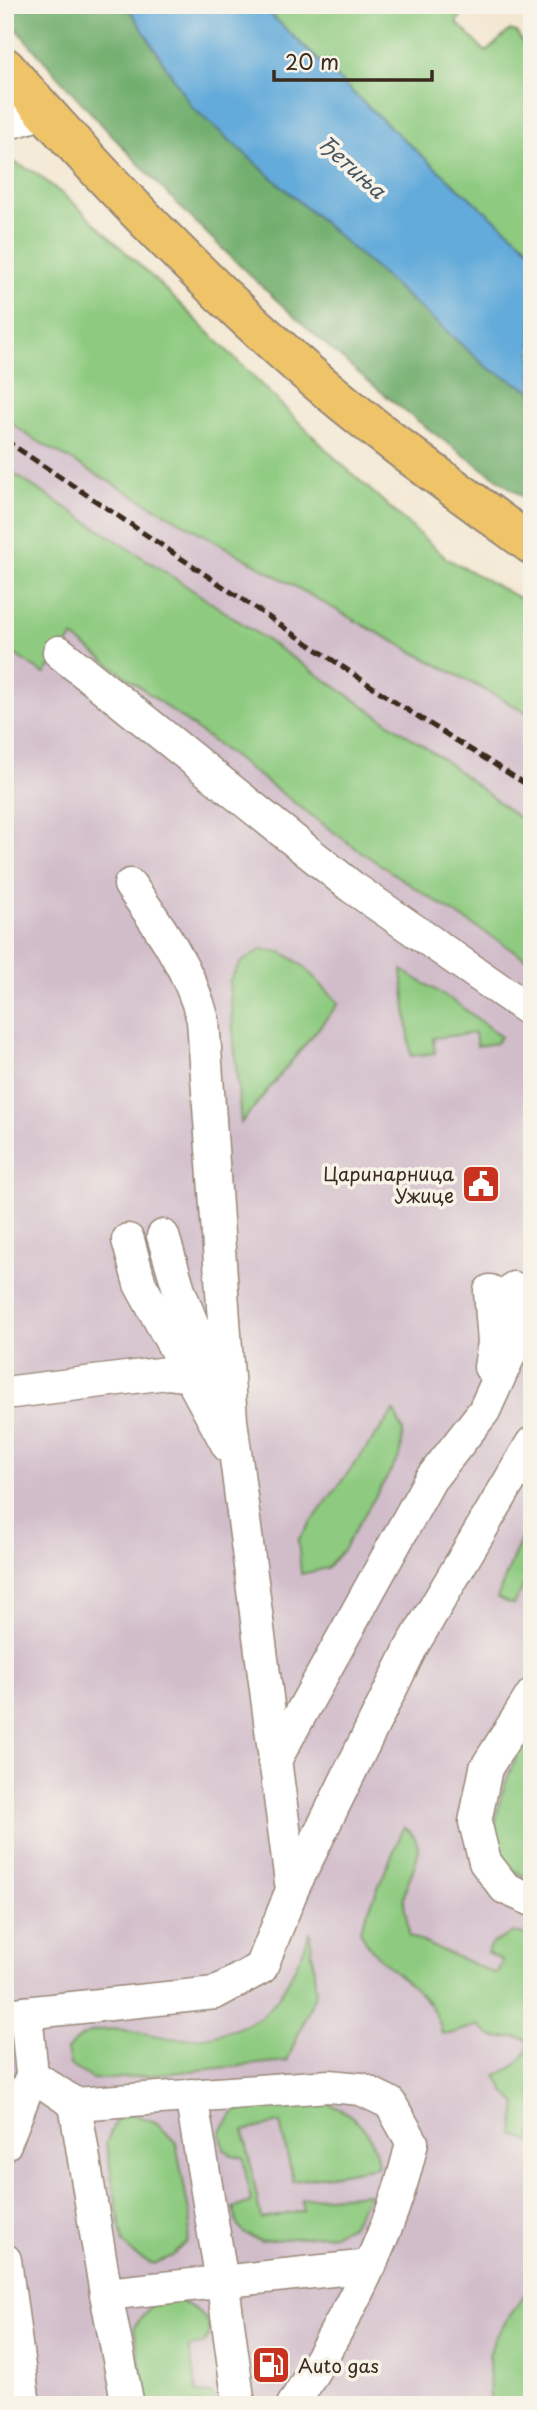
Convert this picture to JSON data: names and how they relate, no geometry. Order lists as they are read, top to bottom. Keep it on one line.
{"water":["Ђетиња"],"places":{"public building":["Царинарница Ужице"],"fuel station":["Auto gas"]},"scale_bar":"20 m"}
